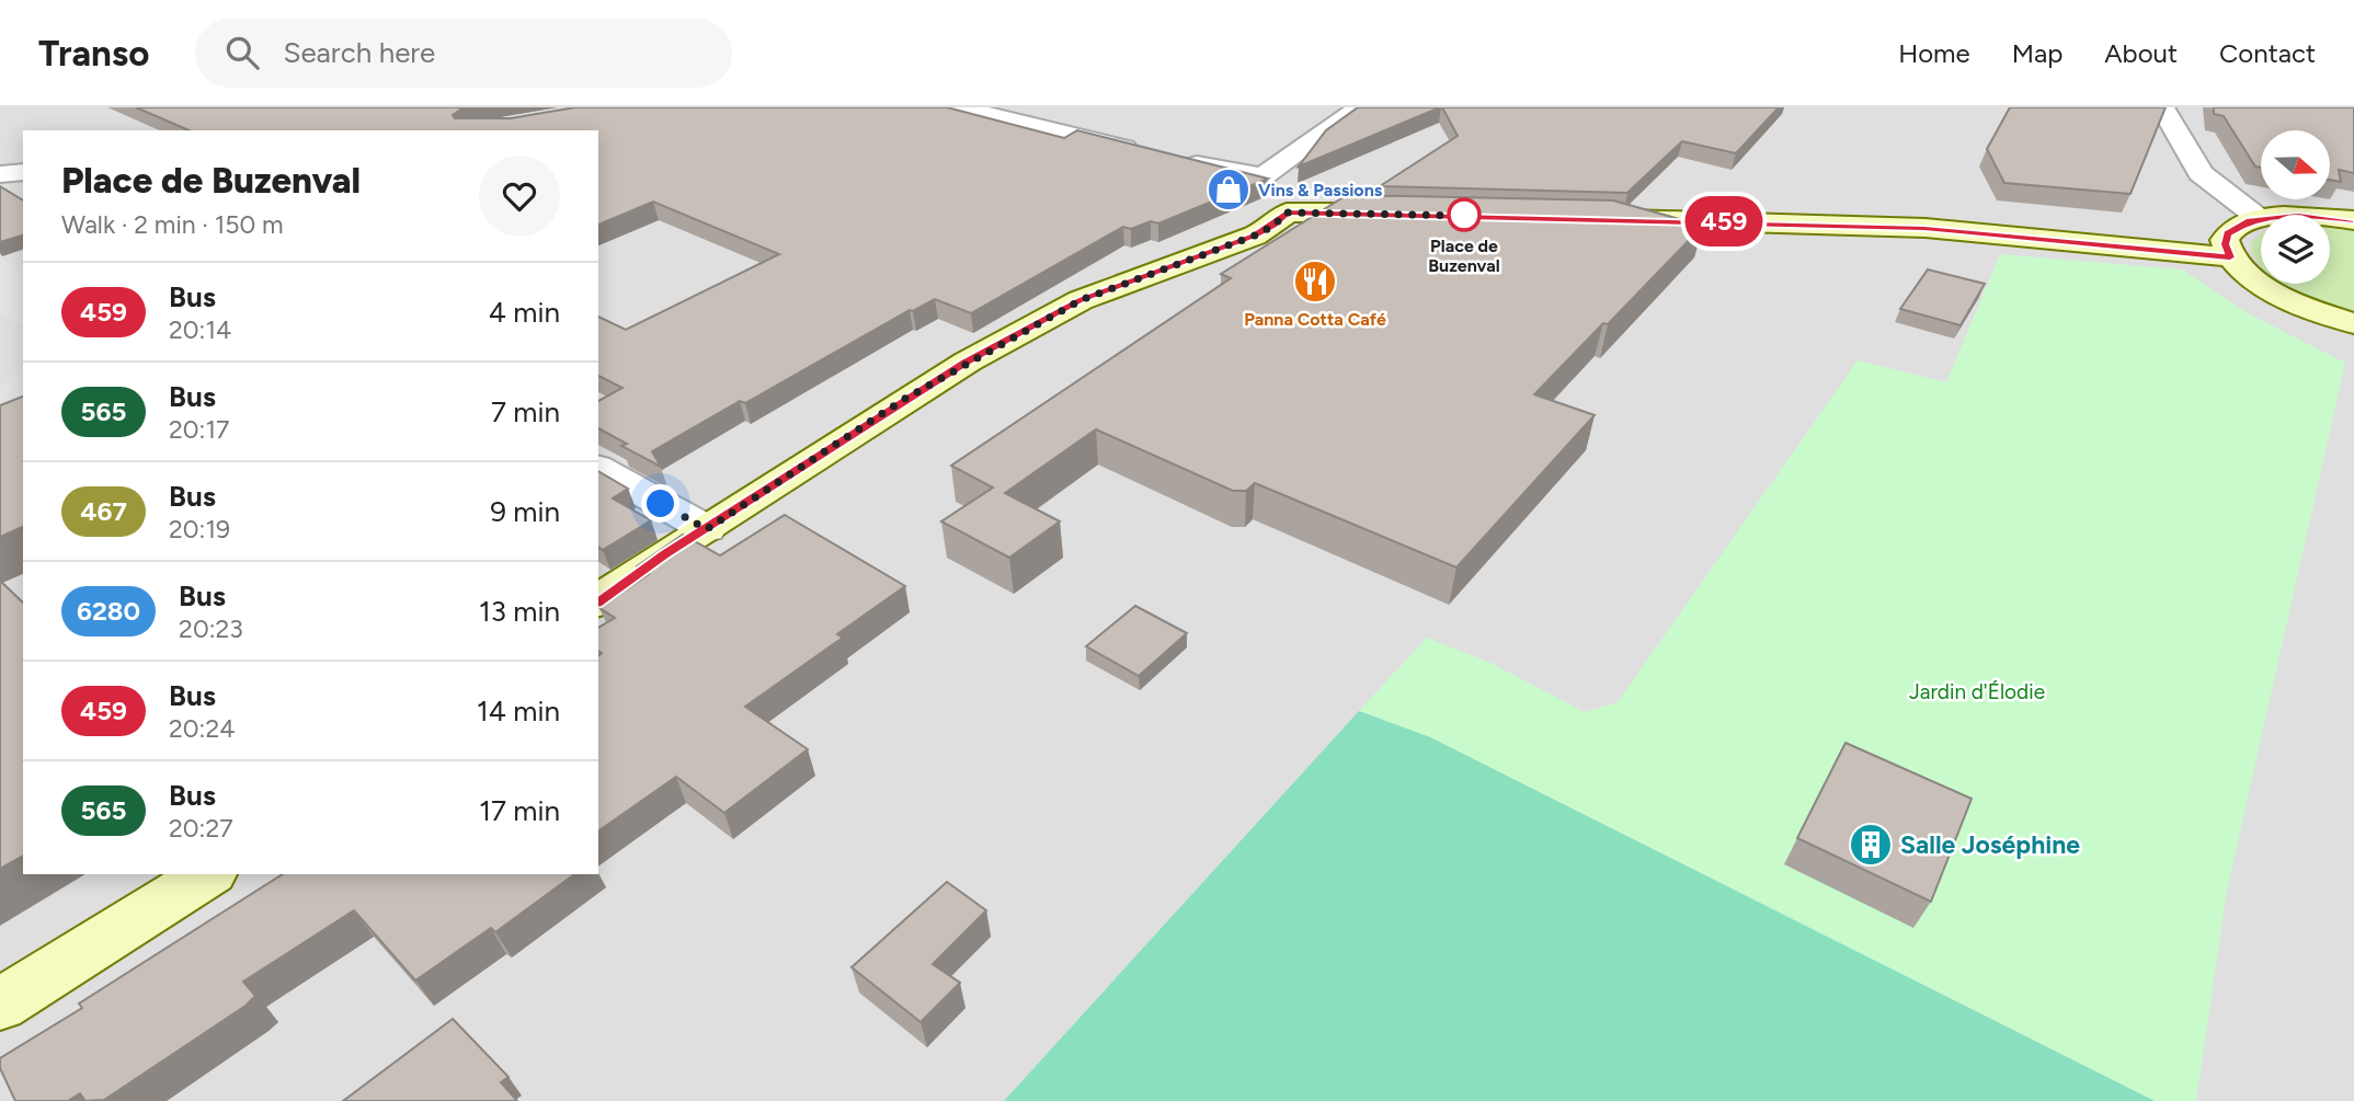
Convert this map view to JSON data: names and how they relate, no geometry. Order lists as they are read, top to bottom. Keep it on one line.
{"parks":["Jardin d'Élodie"],"places":{"shop":["Vins & Passions"],"other":["Place de Buzenval"],"restaurant":["Panna Cotta Café"],"building":["Salle Joséphine"]},"lines":["bus line 459"],"north":"right","page":{"header":"Transo","search":"Search here","nav":["Home","Map","About","Contact"],"on_map":"459","heading":["Place de Buzenval","Walk · 2 min · 150 m"],"list":[{"mark":"459","name":"Bus","note":"20:14","value":"4 min"},{"mark":"565","name":"Bus","note":"20:17","value":"7 min"},{"mark":"467","name":"Bus","note":"20:19","value":"9 min"},{"mark":"6280","name":"Bus","note":"20:23","value":"13 min"},{"mark":"459","name":"Bus","note":"20:24","value":"14 min"},{"mark":"565","name":"Bus","note":"20:27","value":"17 min"}]}}
